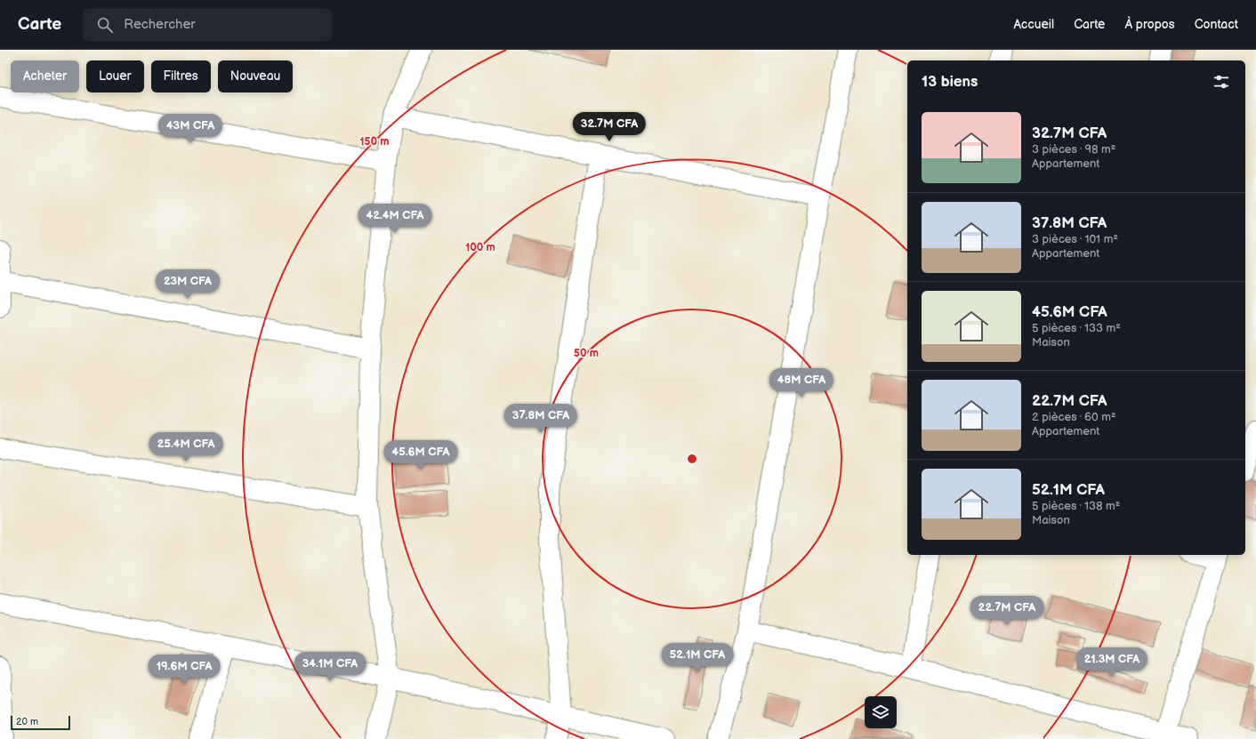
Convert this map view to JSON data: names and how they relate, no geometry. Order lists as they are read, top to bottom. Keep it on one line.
{"scale_bar":"20 m","page":{"header":"Carte","search":"Rechercher","nav":["Accueil","Carte","À propos","Contact"],"chip":["Acheter","Louer","Filtres","Nouveau"],"heading":"13 biens","list":[{"name":"32.7M CFA","note":"3 pièces · 98 m² · Appartement"},{"name":"37.8M CFA","note":"3 pièces · 101 m² · Appartement"},{"name":"45.6M CFA","note":"5 pièces · 133 m² · Maison"},{"name":"22.7M CFA","note":"2 pièces · 60 m² · Appartement"},{"name":"52.1M CFA","note":"5 pièces · 138 m² · Maison"}],"price":["32.7M CFA","43M CFA","42.4M CFA","23M CFA","48M CFA","37.8M CFA","25.4M CFA","45.6M CFA","22.7M CFA","52.1M CFA","21.3M CFA","34.1M CFA","19.6M CFA"],"scale":"20 m"},"rings":["150 m","100 m","50 m"]}
